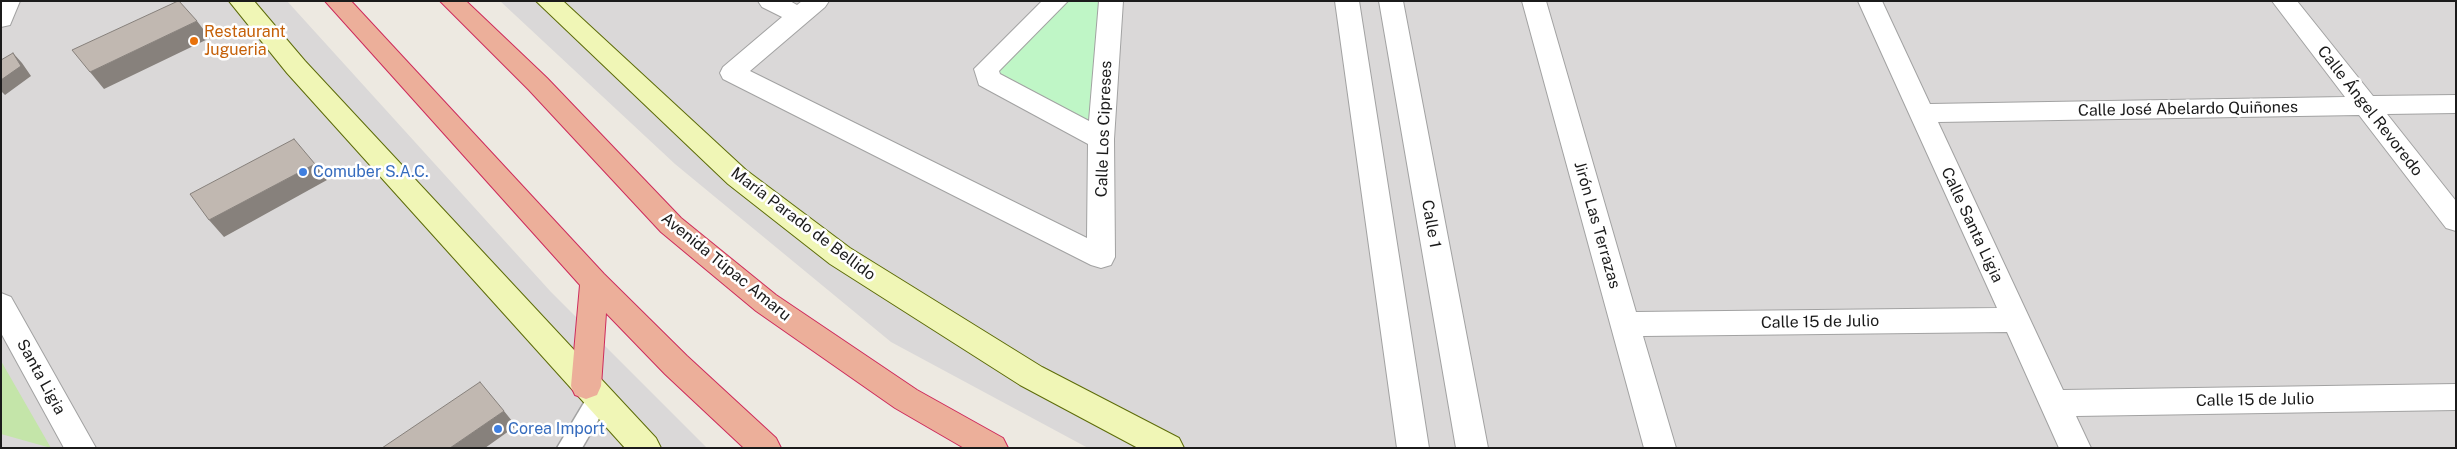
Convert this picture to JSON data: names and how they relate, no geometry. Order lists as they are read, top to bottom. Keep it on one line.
{"streets":{"highway":["Avenida Túpac Amaru"],"main road":["María Parado de Bellido"],"street":["Calle José Abelardo Quiñones","Calle Ángel Revoredo","Calle Los Cipreses","Calle 1","Jirón Las Terrazas","Calle Santa Ligia","Calle 15 de Julio","Santa Ligia"]},"crossings":[["Calle José Abelardo Quiñones","Calle Ángel Revoredo"],["Calle José Abelardo Quiñones","Calle Santa Ligia"],["Jirón Las Terrazas","Calle 15 de Julio"],["Calle Santa Ligia","Calle 15 de Julio"]],"places":["Restaurant Jugueria","Comuber S.A.C.","Corea Import"]}
